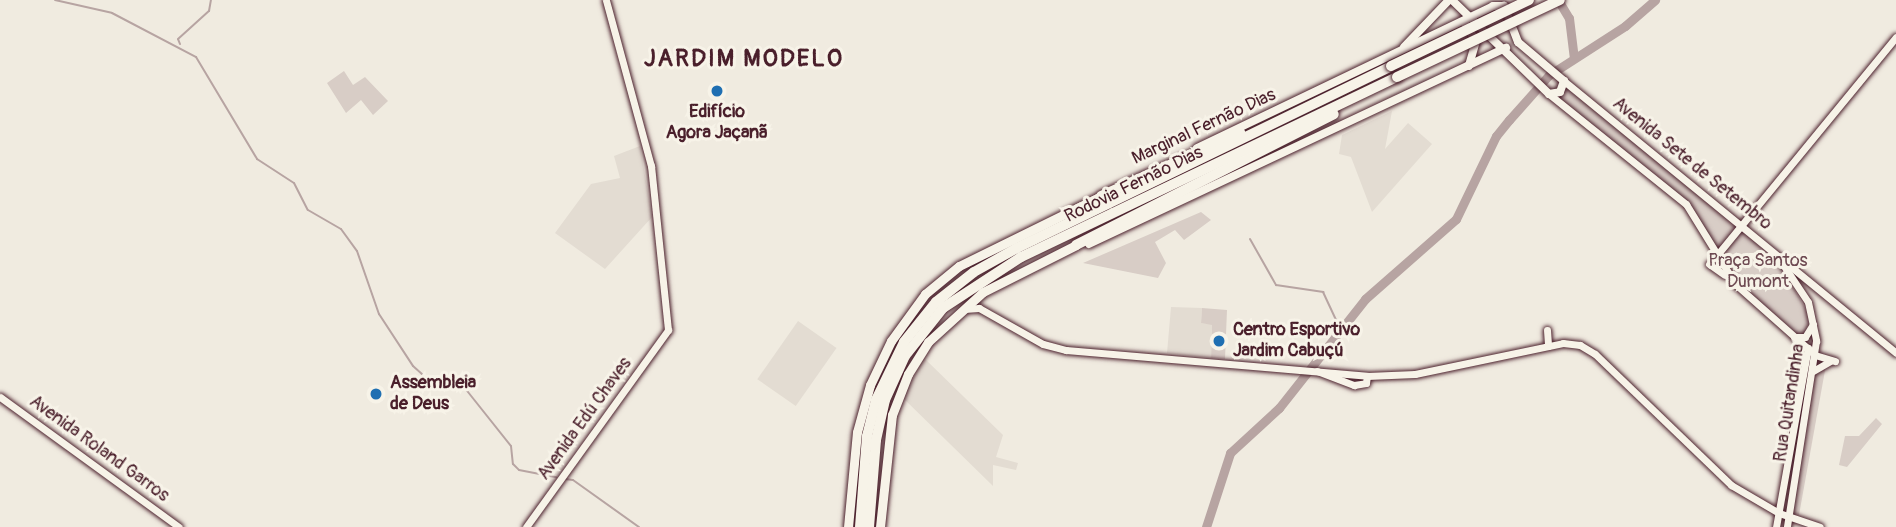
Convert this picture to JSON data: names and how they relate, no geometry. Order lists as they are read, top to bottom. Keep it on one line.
{"streets":{"highway":["Marginal Fernão Dias","Rodovia Fernão Dias"],"main road":["Avenida Sete de Setembro","Rua Quitandinha","Avenida Edú Chaves","Avenida Roland Garros"]},"crossings":[["Avenida Sete de Setembro","Rua Quitandinha"]],"districts":["JARDIM MODELO"],"parks":["Praça Santos Dumont"],"places":["Edifício Agora Jaçanã","Centro Esportivo Jardim Cabuçú","Assembleia de Deus"]}
